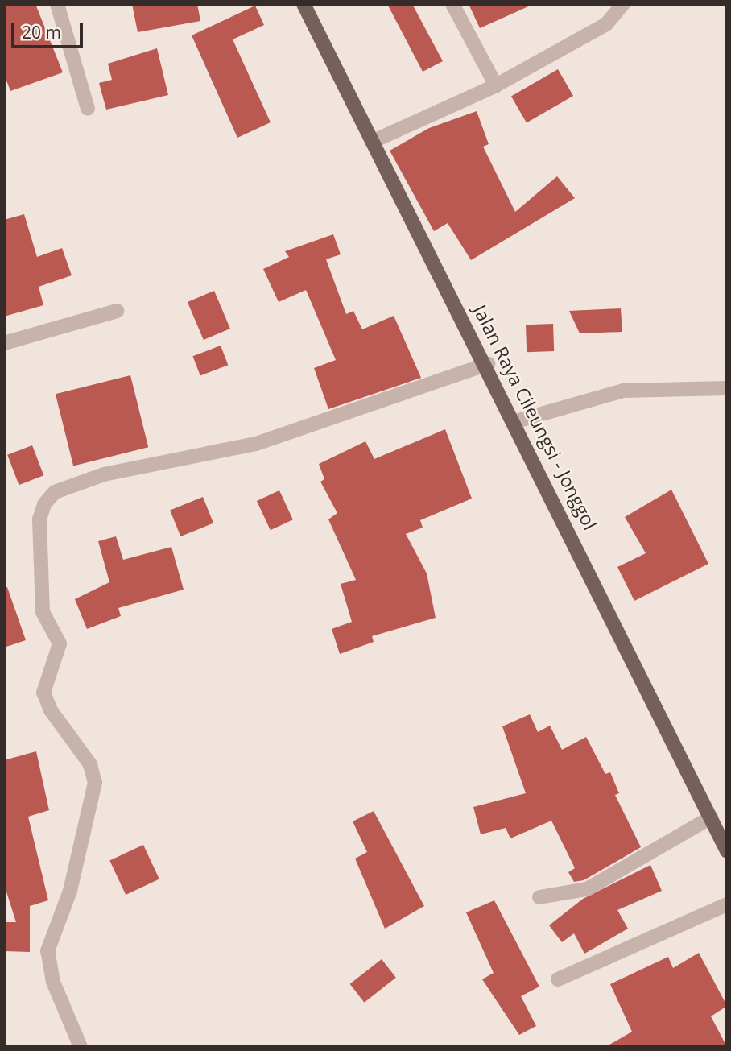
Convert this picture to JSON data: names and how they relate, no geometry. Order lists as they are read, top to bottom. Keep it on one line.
{"streets":{"main road":["Jalan Raya Cileungsi - Jonggol"]},"scale_bar":"20 m"}
